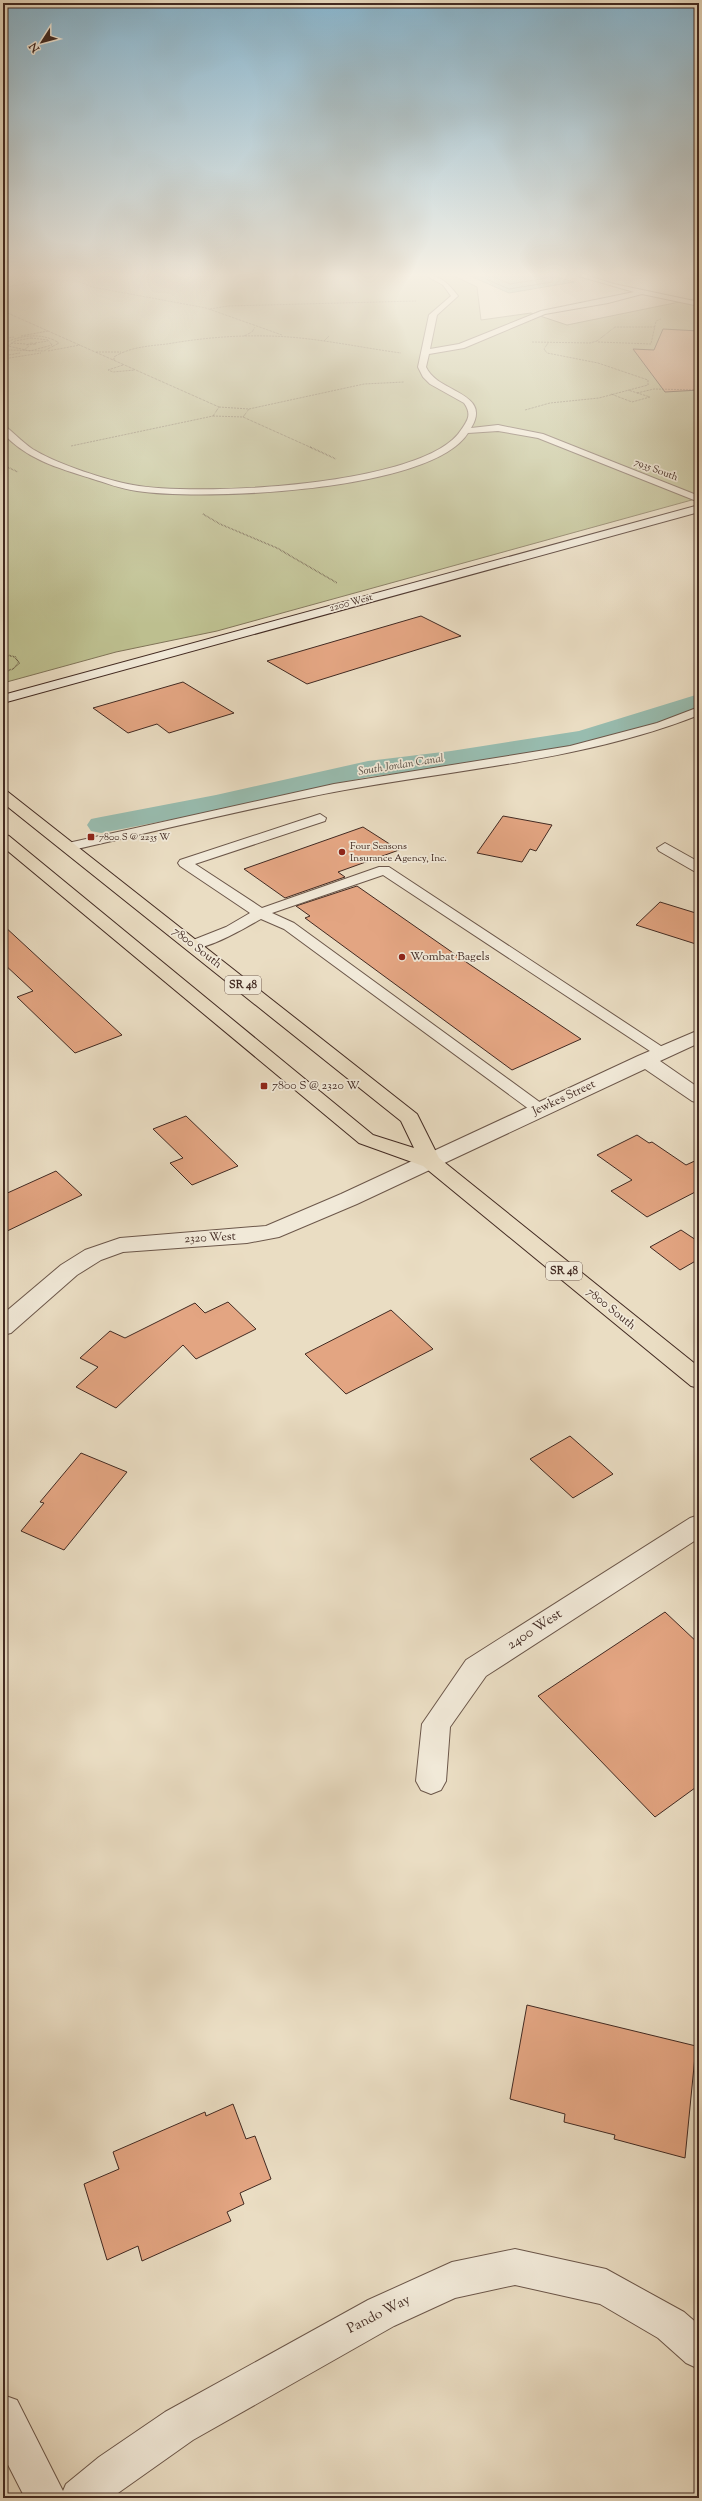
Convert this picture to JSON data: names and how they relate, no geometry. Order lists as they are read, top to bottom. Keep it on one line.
{"streets":{"main road":["7800 South","SR 48"],"street":["2200 West","Jewkes Street","2320 West","2400 West","Pando Way"],"lane":["7935 South"]},"crossings":[["7800 South","Jewkes Street"],["7800 South","2320 West"],["Jewkes Street","2320 West"]],"water":["South Jordan Canal"],"places":{"transit":["7800 S @ 2235 W","7800 S @ 2320 W"],"other":["Four Seasons Insurance Agency, Inc.","Wombat Bagels"]},"north":"bottom left"}
